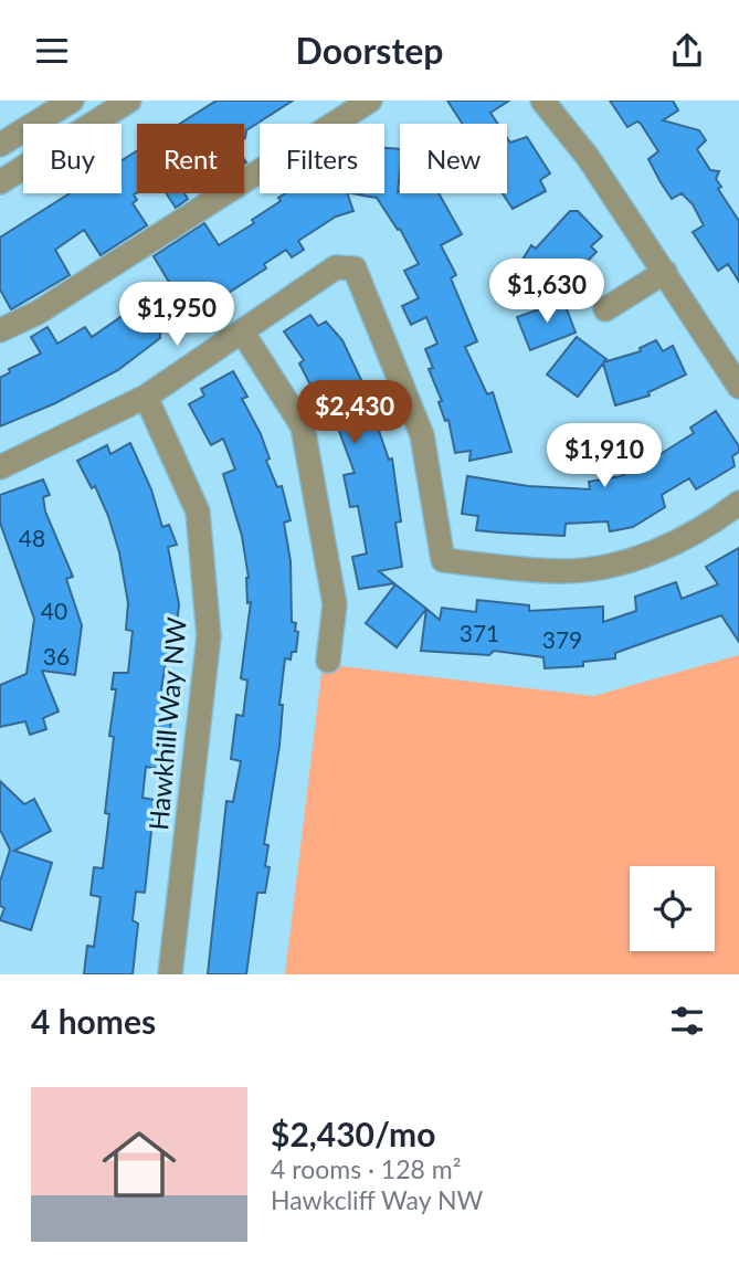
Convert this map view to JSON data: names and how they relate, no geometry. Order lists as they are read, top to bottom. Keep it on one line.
{"streets":{"street":["Hawkhill Way NW"]},"house_numbers":["48","40","371","379","36"],"page":{"header":"Doorstep","chip":["Buy","Rent","Filters","New"],"price":["$1,630","$1,950","$2,430","$1,910"],"heading":"4 homes","list":[{"name":"$2,430/mo","note":"4 rooms · 128 m² · Hawkcliff Way NW"}]}}
